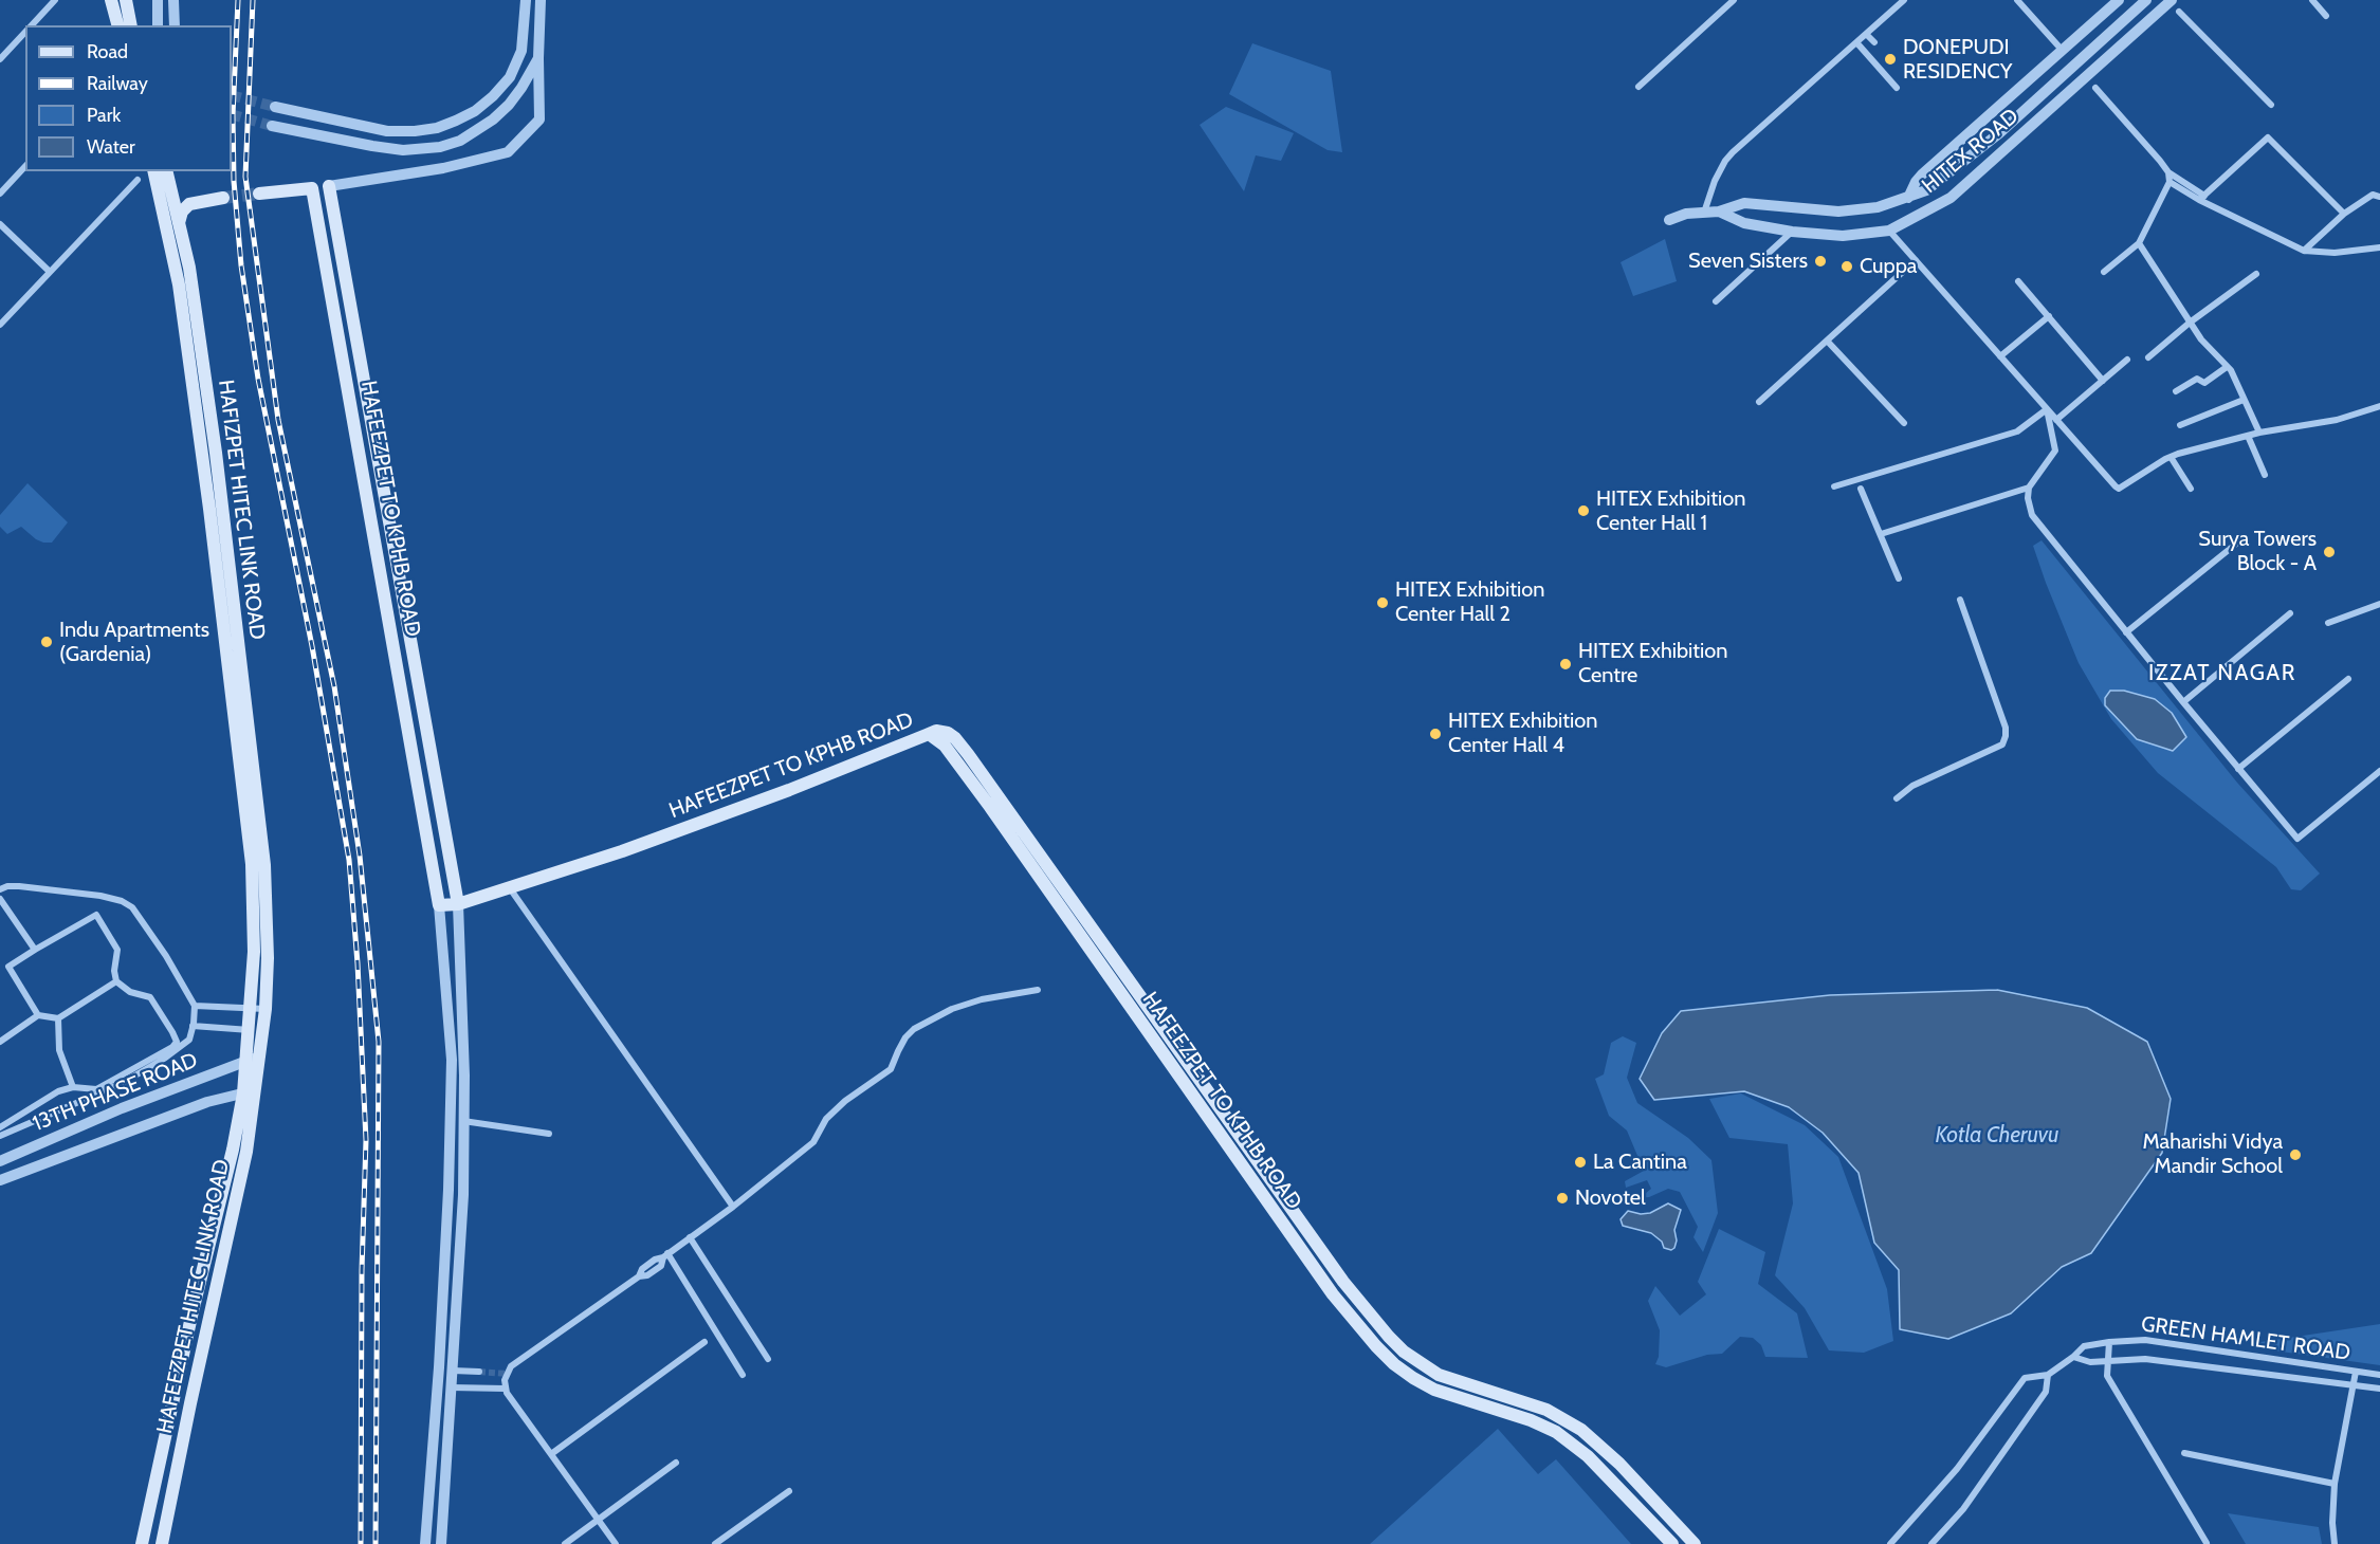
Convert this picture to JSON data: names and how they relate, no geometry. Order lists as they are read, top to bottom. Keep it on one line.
{"streets":{"main road":["HAFEEZPET TO KPHB ROAD","HAFIZPET HITEC LINK ROAD","HAFEEZPET HITEC LINK ROAD"],"street":["HITEX ROAD","13TH PHASE ROAD","GREEN HAMLET ROAD"]},"crossings":[["HAFIZPET HITEC LINK ROAD","13TH PHASE ROAD"],["HAFIZPET HITEC LINK ROAD","HAFEEZPET HITEC LINK ROAD"],["13TH PHASE ROAD","HAFEEZPET HITEC LINK ROAD"]],"districts":["IZZAT NAGAR"],"water":["Kotla Cheruvu"],"places":["DONEPUDI RESIDENCY","Seven Sisters","Cuppa","HITEX Exhibition Center Hall 1","Surya Towers Block - A","HITEX Exhibition Center Hall 2","Indu Apartments (Gardenia)","HITEX Exhibition Centre","HITEX Exhibition Center Hall 4","Maharishi Vidya Mandir School","La Cantina","Novotel"],"legend":["Road","Railway","Park","Water"]}
